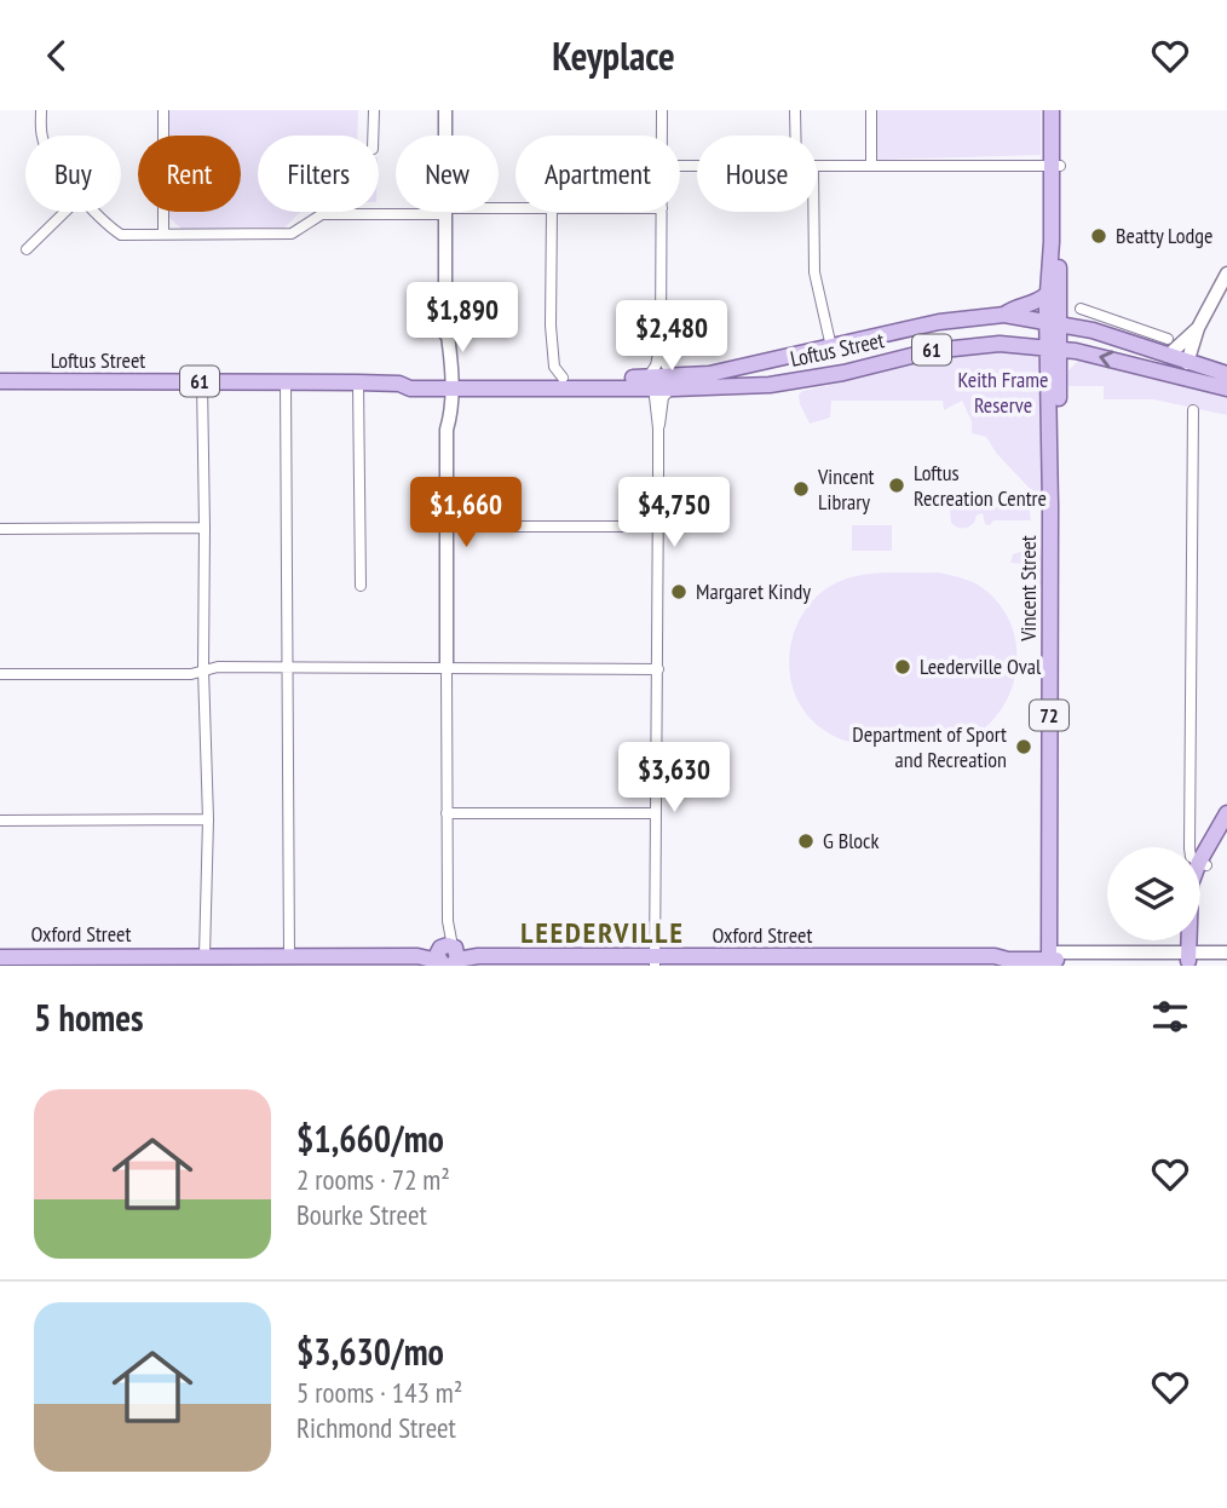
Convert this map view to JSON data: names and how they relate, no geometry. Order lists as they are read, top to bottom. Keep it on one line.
{"streets":{"main road":["Loftus Street","61","Vincent Street","72","Oxford Street"]},"crossings":[["Loftus Street","Vincent Street"],["Vincent Street","Oxford Street"]],"districts":["LEEDERVILLE"],"parks":["Keith Frame Reserve"],"places":["Beatty Lodge","Loftus Recreation Centre","Vincent Library","Margaret Kindy","Leederville Oval","Department of Sport and Recreation","G Block"],"page":{"header":"Keyplace","chip":["Buy","Rent","Filters","New","Apartment","House"],"price":["$1,890","$2,480","$1,660","$4,750","$3,630"],"heading":"5 homes","list":[{"name":"$1,660/mo","note":"2 rooms · 72 m² · Bourke Street"},{"name":"$3,630/mo","note":"5 rooms · 143 m² · Richmond Street"}]}}
